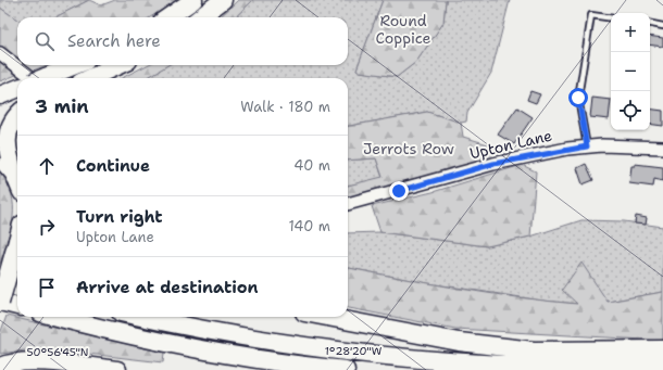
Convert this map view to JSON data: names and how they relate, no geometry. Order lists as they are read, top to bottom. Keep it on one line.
{"streets":{"street":["Upton Lane"]},"parks":["Round Coppice","Jerrots Row"],"page":{"map_buttons":["+","−"],"search":"Search here","heading":["3 min","Walk · 180 m"],"list":[["Continue","40 m"],["Turn right","Upton Lane","140 m"],"Arrive at destination"]},"coordinates":["1°28'20\"W","50°56'45\"N"]}
